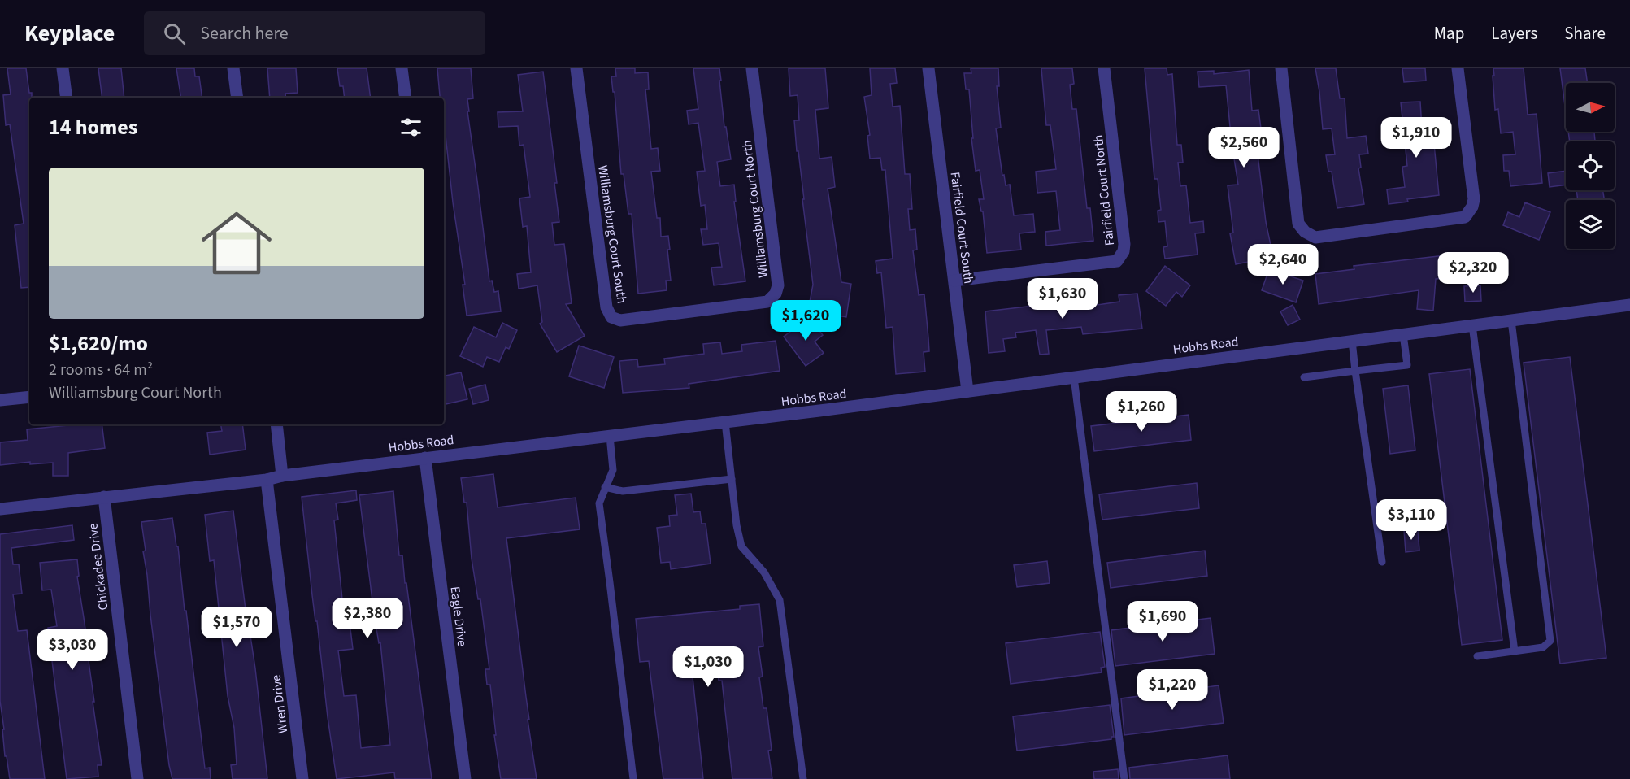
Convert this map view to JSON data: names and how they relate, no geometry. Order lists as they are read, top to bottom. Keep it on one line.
{"streets":{"street":["Fairfield Court North","Williamsburg Court North","Fairfield Court South","Williamsburg Court South","Hobbs Road","Chickadee Drive","Eagle Drive","Wren Drive"]},"crossings":[["Fairfield Court North","Fairfield Court South"],["Williamsburg Court North","Williamsburg Court South"],["Fairfield Court South","Hobbs Road"],["Hobbs Road","Chickadee Drive"],["Hobbs Road","Eagle Drive"],["Hobbs Road","Wren Drive"]],"north":"right","page":{"header":"Keyplace","search":"Search here","nav":["Map","Layers","Share"],"heading":"14 homes","price":["$1,910","$2,560","$2,640","$2,320","$1,630","$1,620","$1,260","$3,110","$2,380","$1,690","$1,570","$3,030","$1,030","$1,220"],"list":[{"name":"$1,620/mo","note":"2 rooms · 64 m² · Williamsburg Court North"}]}}
